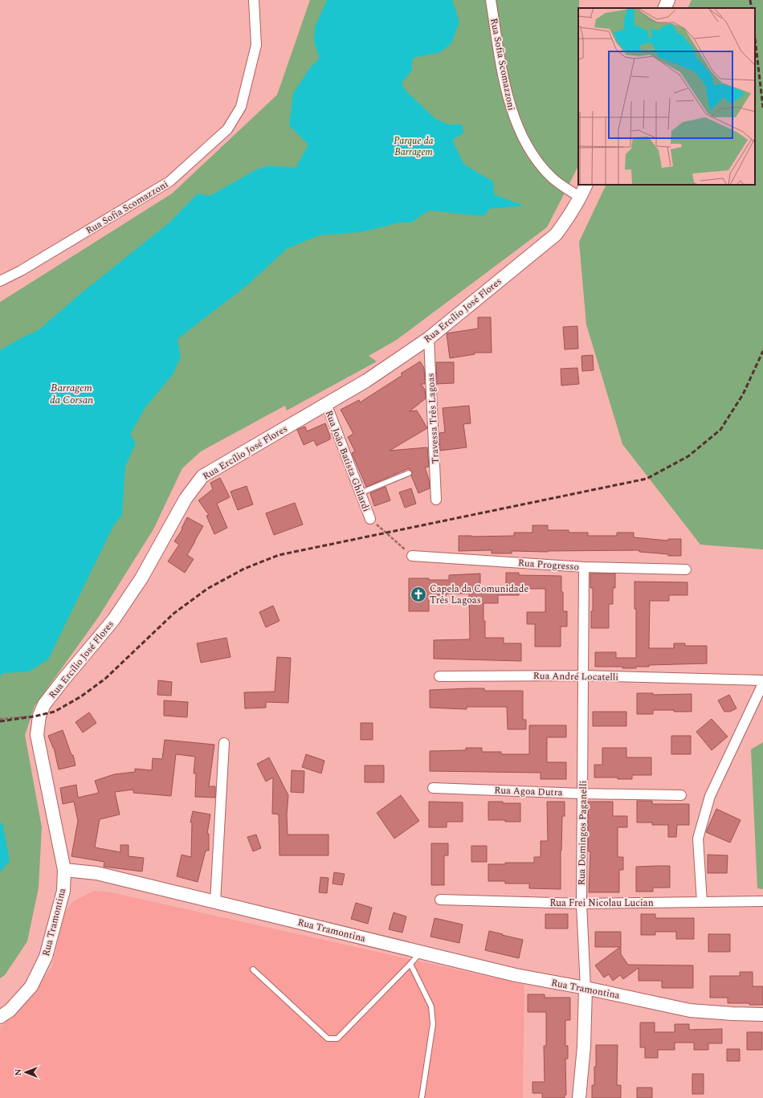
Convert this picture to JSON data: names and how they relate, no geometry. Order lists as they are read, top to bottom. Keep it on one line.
{"streets":{"street":["Rua Sofia Scomazzoni","Rua Ercílio José Flores","Travessa Três Lagoas","Rua João Batista Ghilardi","Rua Progresso","Rua André Locatelli","Rua Agoa Dutra","Rua Domingos Paganelli","Rua Frei Nicolau Lucian","Rua Tramontina"]},"crossings":[["Rua Sofia Scomazzoni","Rua Ercílio José Flores"],["Rua Ercílio José Flores","Travessa Três Lagoas"],["Rua Ercílio José Flores","Rua João Batista Ghilardi"],["Rua Ercílio José Flores","Rua Tramontina"],["Rua Progresso","Rua Domingos Paganelli"],["Rua André Locatelli","Rua Domingos Paganelli"],["Rua Agoa Dutra","Rua Domingos Paganelli"],["Rua Domingos Paganelli","Rua Frei Nicolau Lucian"],["Rua Domingos Paganelli","Rua Tramontina"]],"water":["Barragem da Corsan"],"parks":["Parque da Barragem"],"places":{"church":["Capela da Comunidade Três Lagoas"]},"north":"left"}
